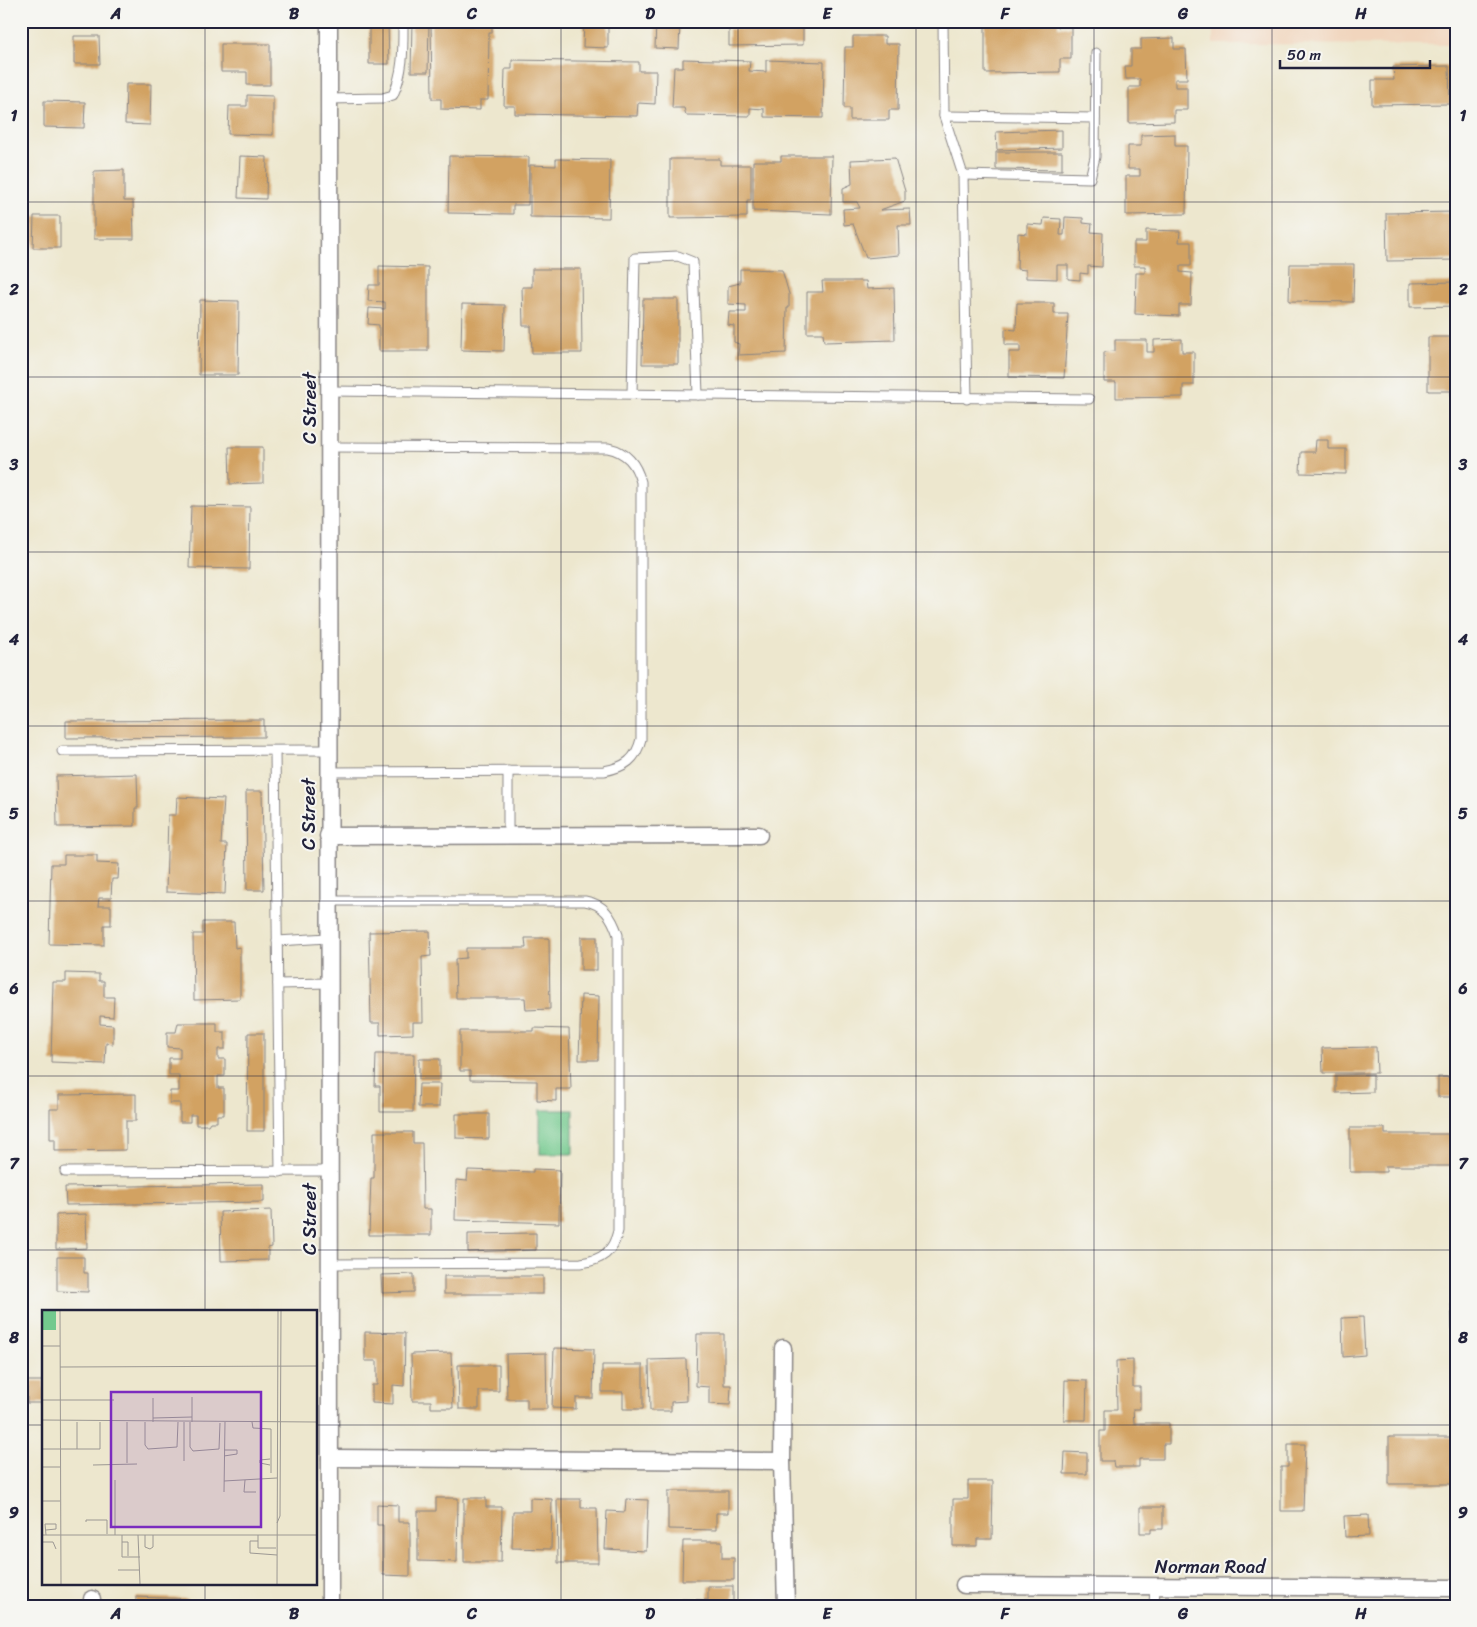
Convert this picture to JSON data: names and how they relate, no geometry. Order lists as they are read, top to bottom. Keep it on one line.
{"streets":{"street":["C Street","Norman Road"]},"scale_bar":"50 m","grid":{"columns":["A","B","C","D","E","F","G","H"],"rows":["1","2","3","4","5","6","7","8","9"]}}
